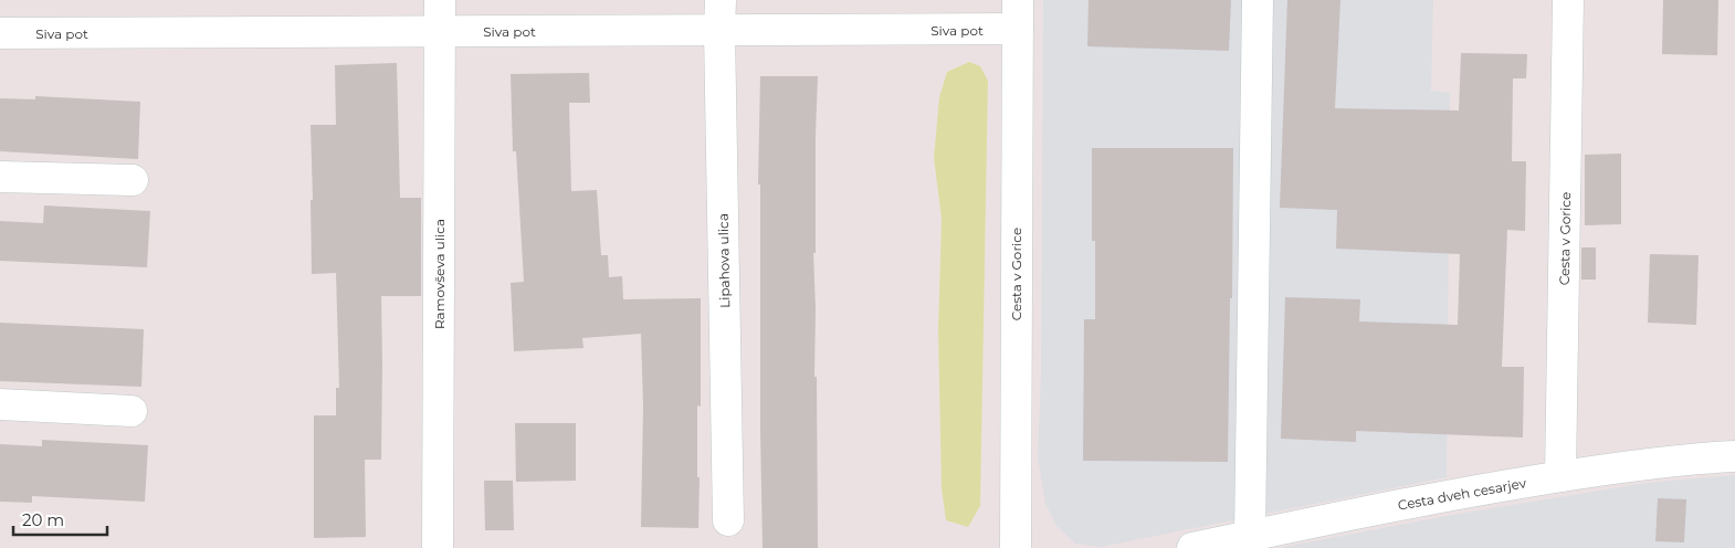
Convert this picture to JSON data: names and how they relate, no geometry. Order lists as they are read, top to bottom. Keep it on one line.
{"streets":{"street":["Siva pot","Cesta v Gorice","Lipahova ulica","Ramovševa ulica","Cesta dveh cesarjev"]},"crossings":[["Siva pot","Cesta v Gorice"],["Siva pot","Lipahova ulica"],["Siva pot","Ramovševa ulica"],["Cesta v Gorice","Cesta dveh cesarjev"]],"scale_bar":"20 m"}
